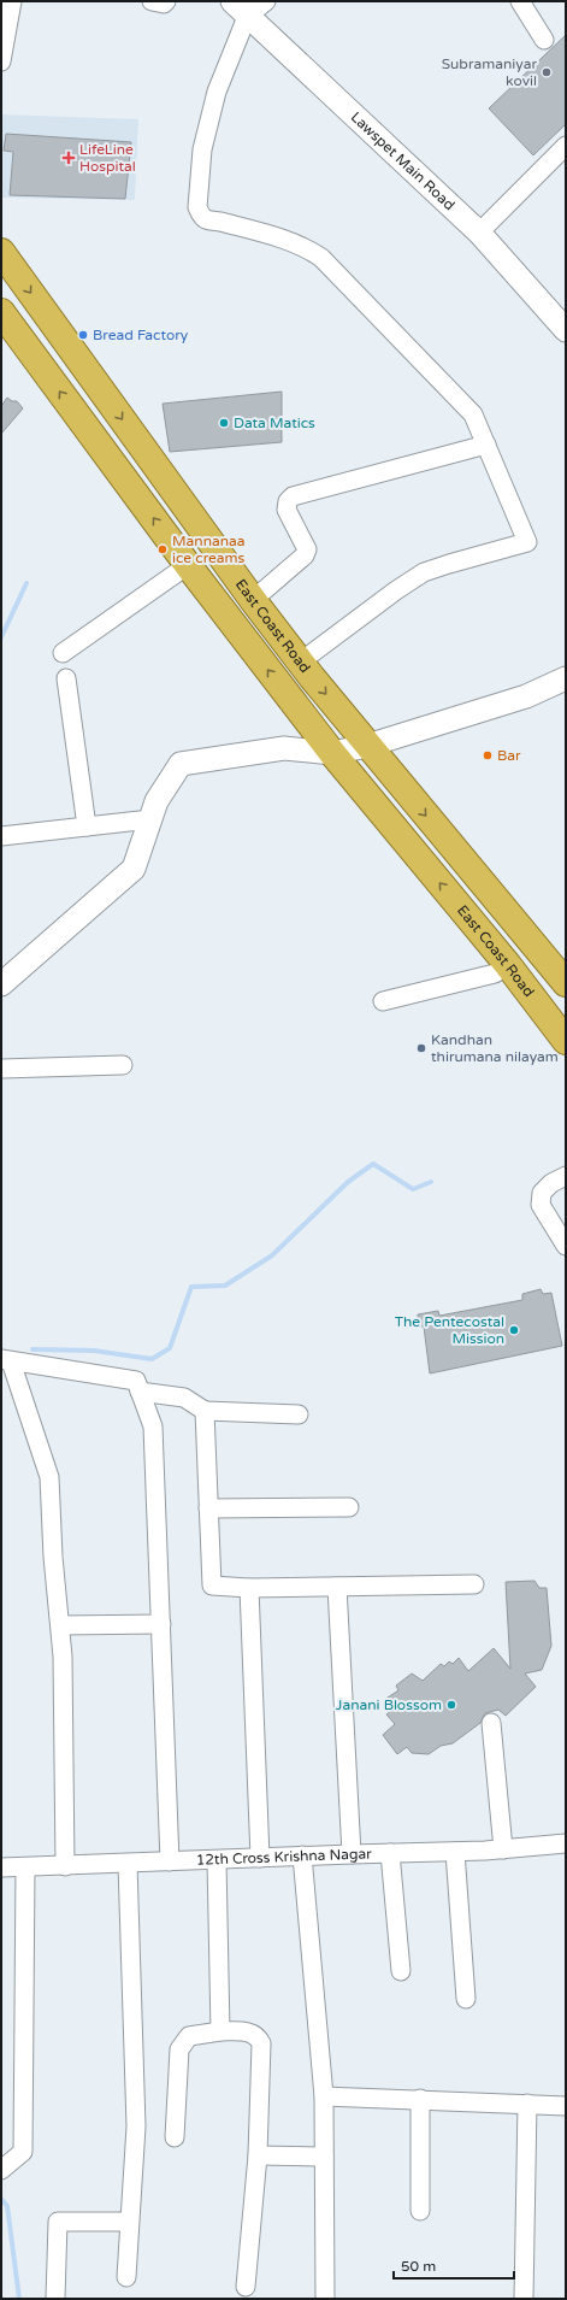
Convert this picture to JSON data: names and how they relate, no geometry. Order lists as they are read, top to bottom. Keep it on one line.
{"streets":{"highway":["East Coast Road"],"street":["Lawspet Main Road","12th Cross Krishna Nagar"]},"places":{"other":["Subramaniyar kovil","Bread Factory","Data Matics","Mannanaa ice creams","Bar","Kandhan thirumana nilayam","The Pentecostal Mission","Janani Blossom"],"health":["LifeLine Hospital"]},"scale_bar":"50 m"}
